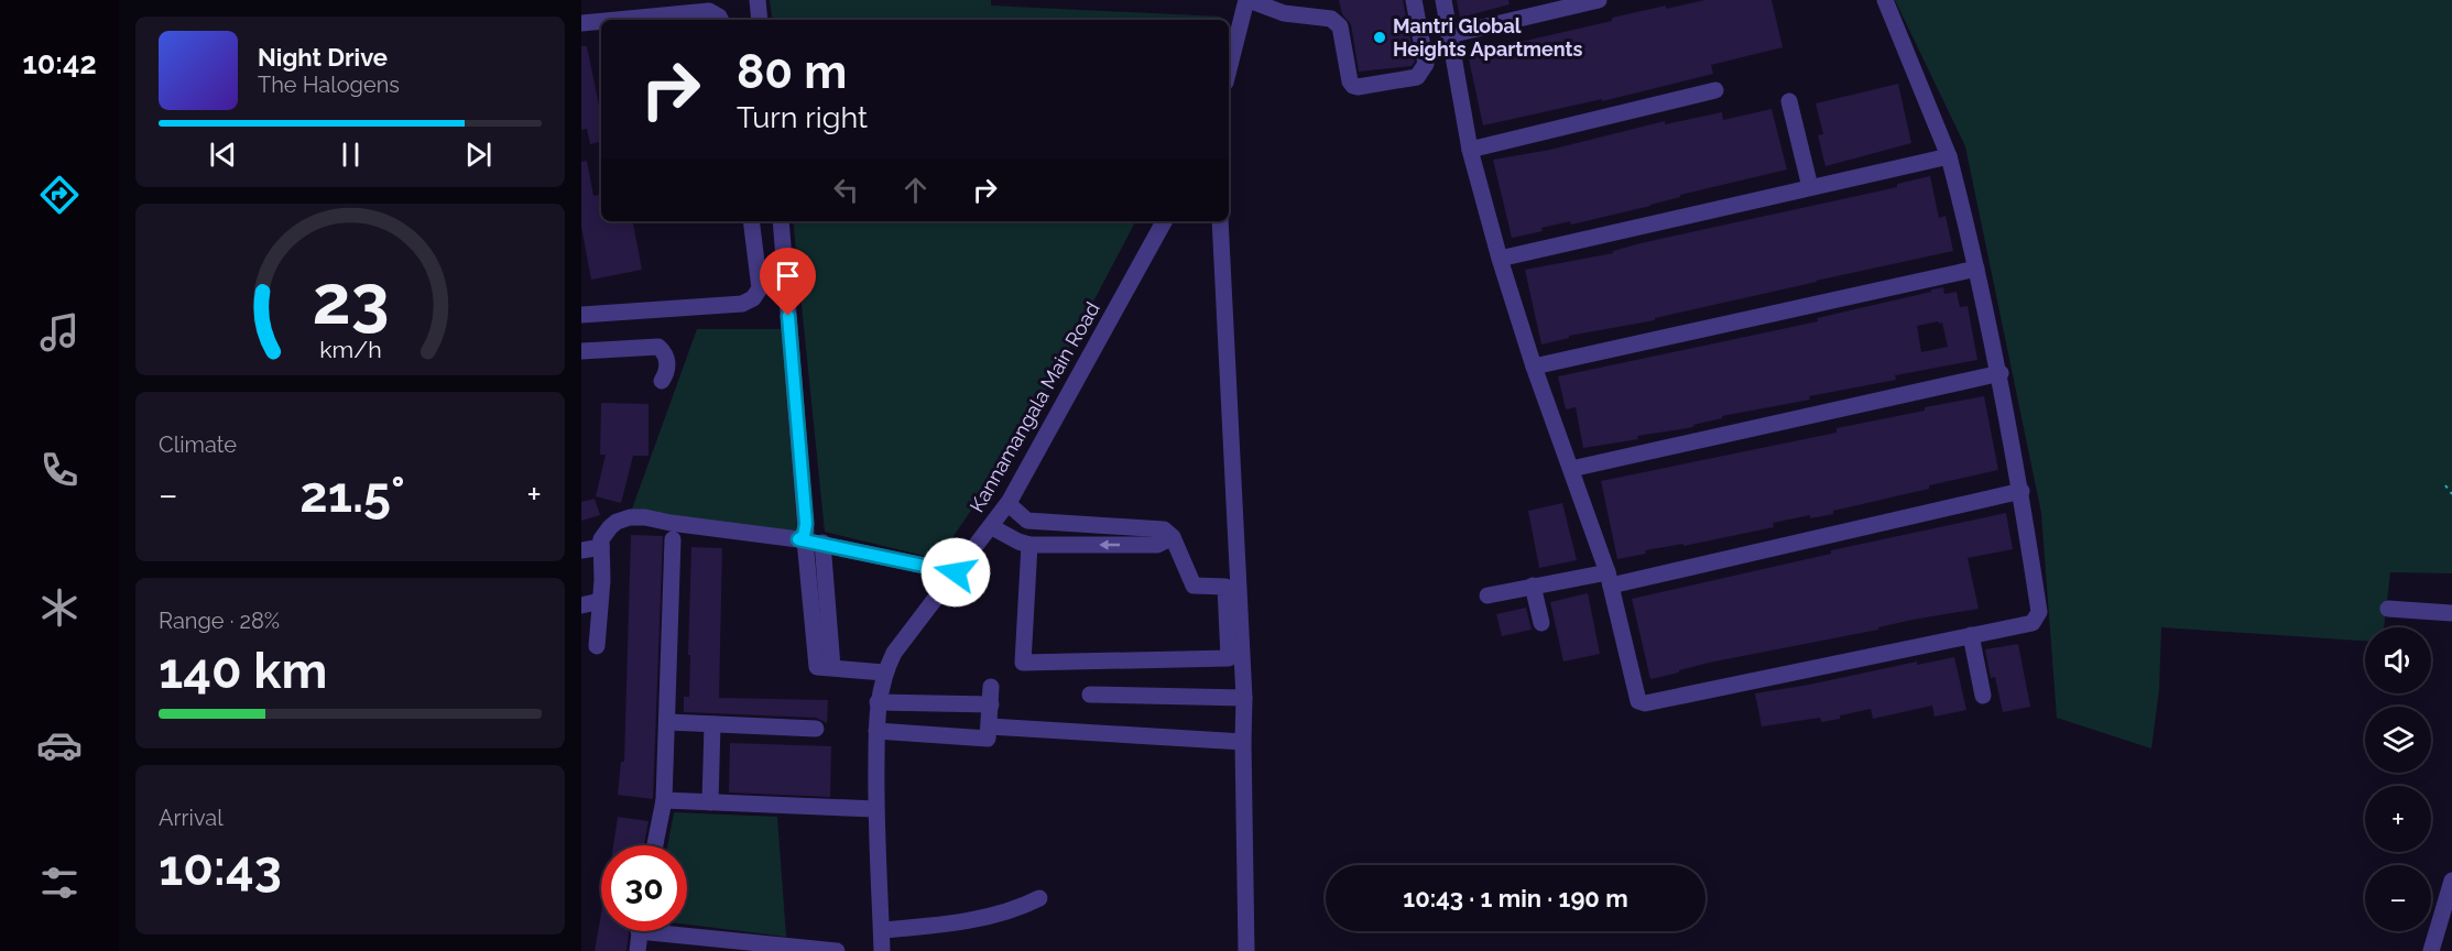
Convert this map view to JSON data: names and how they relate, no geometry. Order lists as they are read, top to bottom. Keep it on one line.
{"streets":{"street":["Kannamangala Main Road"]},"places":["Mantri Global Heights Apartments"],"page":{"tabs":"10:42","turn":["80 m","Turn right"],"song":["Night Drive","The Halogens"],"tile":["Climate",["Range · 28%","140 km"],["Arrival","10:43"]],"heat":["−","21.5°","+"],"map_buttons":["+","−"],"limit":"30","trip":"10:43 · 1 min · 190 m","gauge":["23","km/h"]}}
